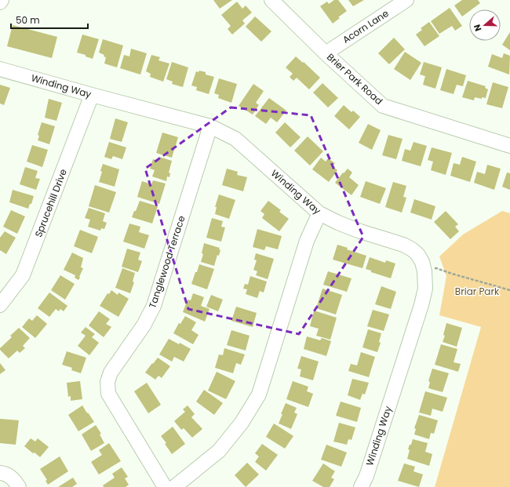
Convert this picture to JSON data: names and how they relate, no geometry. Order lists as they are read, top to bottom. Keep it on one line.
{"streets":{"street":["Acorn Lane","Brier Park Road","Winding Way","Sprucehill Drive","Tanglewood Terrace"]},"crossings":[["Acorn Lane","Brier Park Road"],["Winding Way","Sprucehill Drive"],["Winding Way","Tanglewood Terrace"]],"parks":["Briar Park"],"scale_bar":"50 m","north":"left"}
